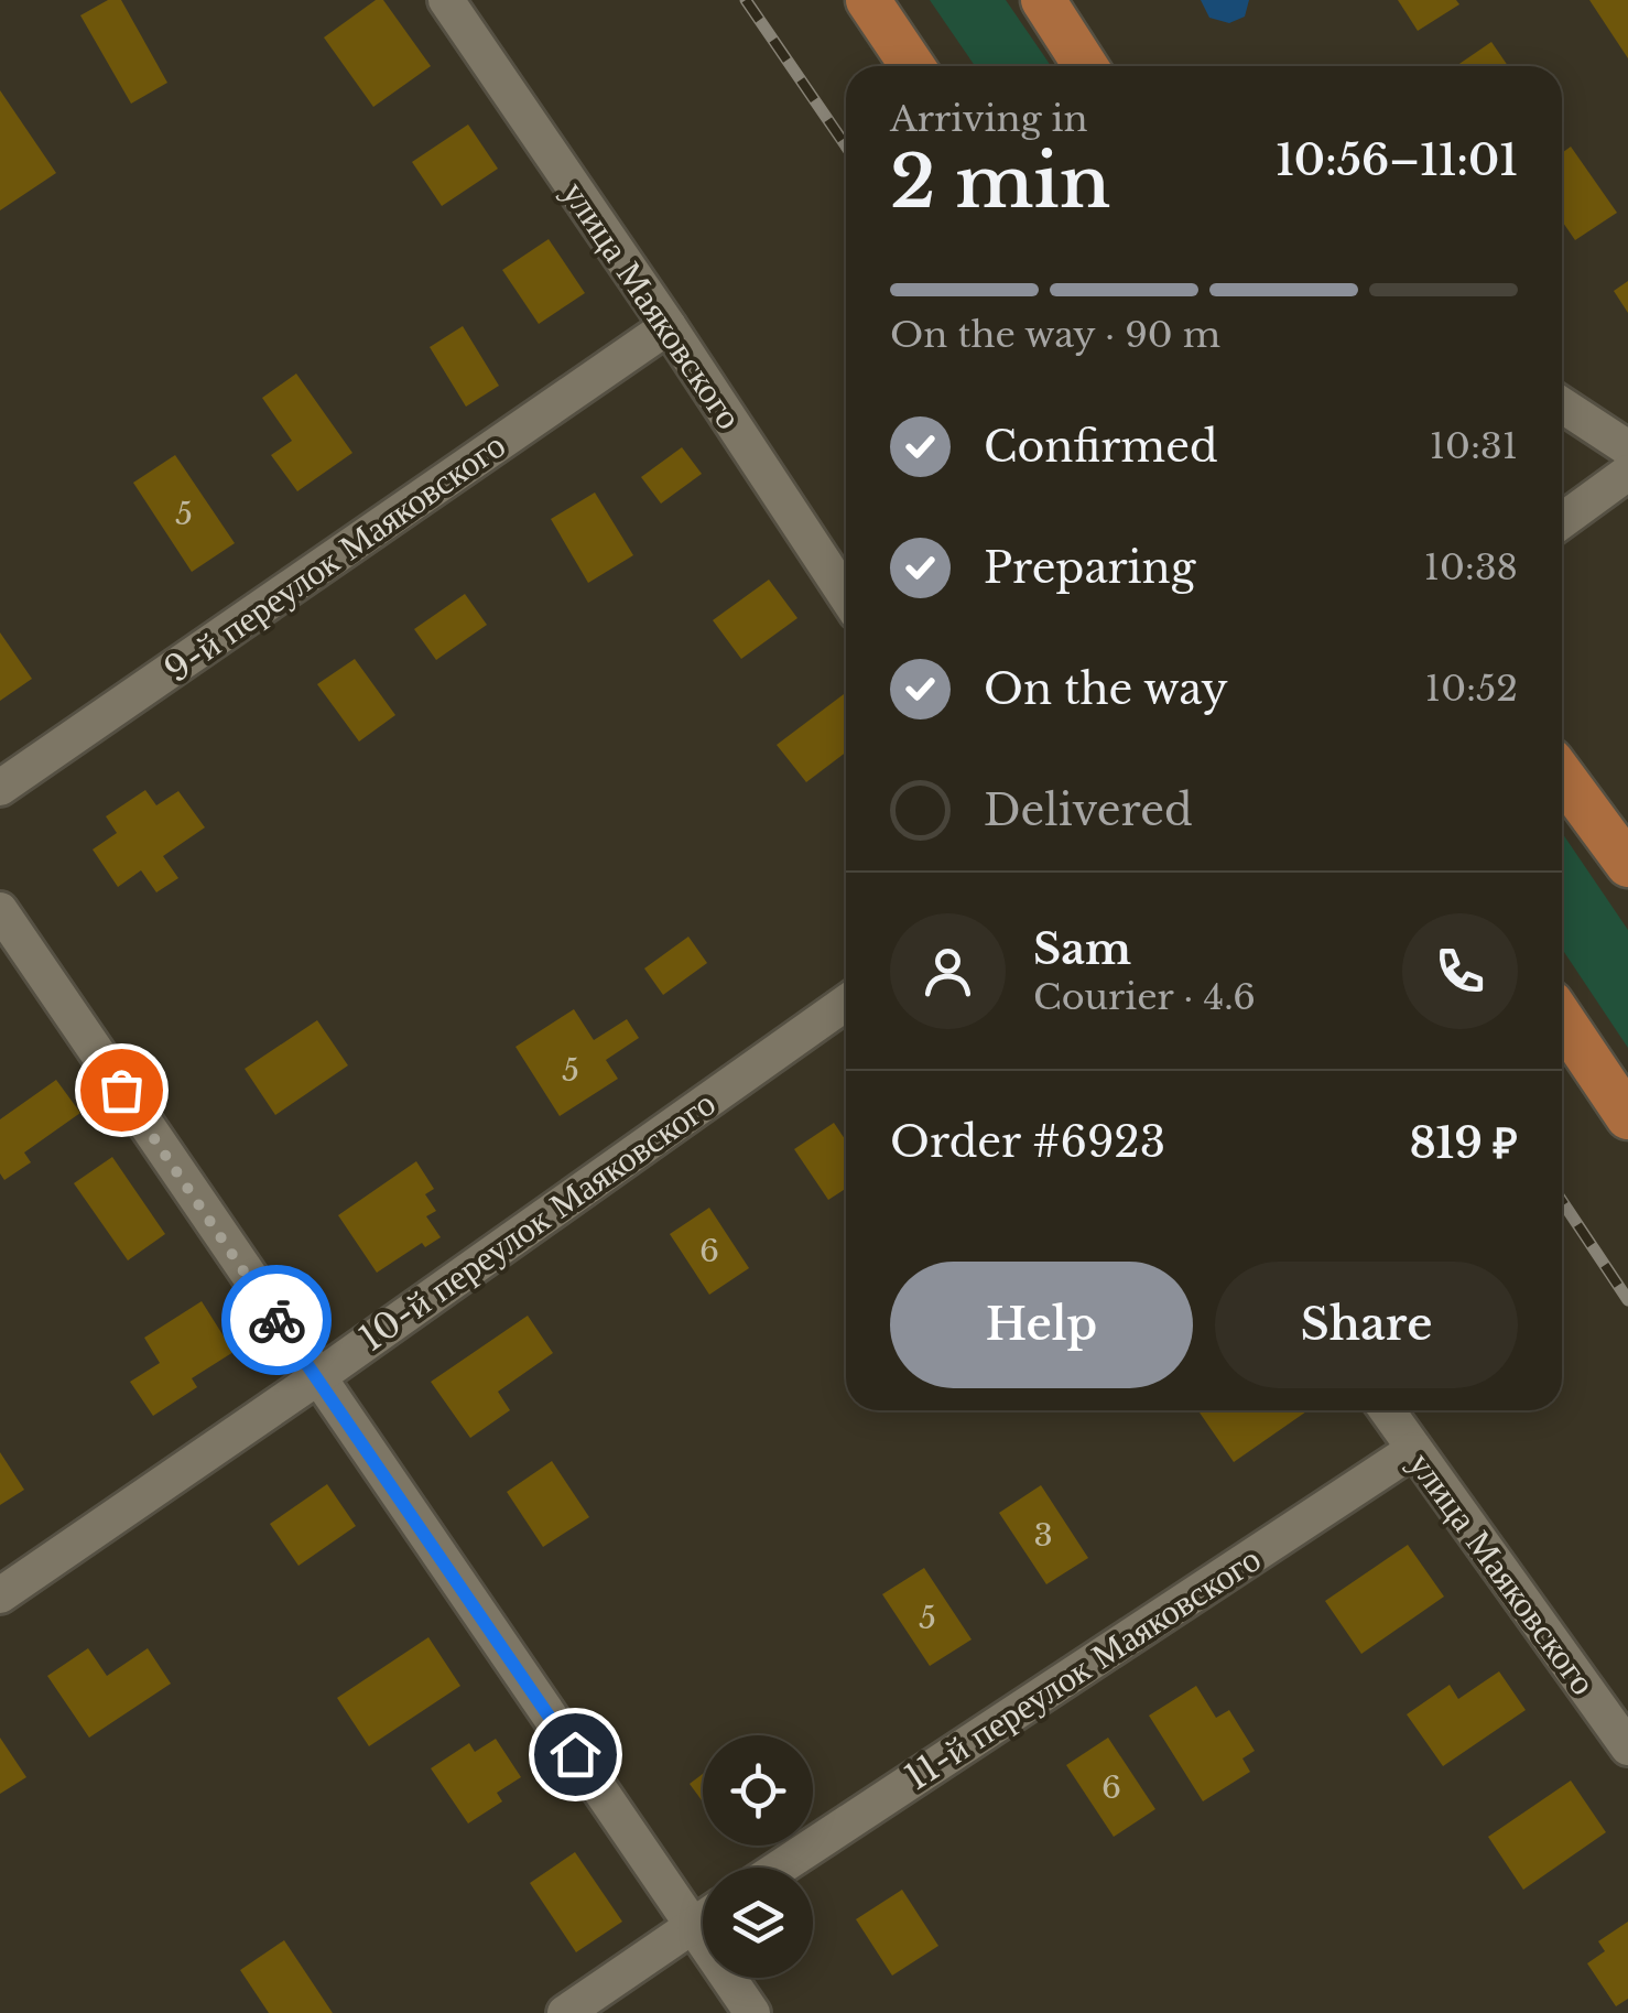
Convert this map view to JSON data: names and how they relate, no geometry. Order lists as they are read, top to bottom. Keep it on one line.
{"streets":{"street":["улица Маяковского","9-й переулок Маяковского","10-й переулок Маяковского","11-й переулок Маяковского"]},"crossings":[["улица Маяковского","9-й переулок Маяковского"],["улица Маяковского","11-й переулок Маяковского"]],"house_numbers":["5","5","6","3","5","6"],"page":{"heading":["2 min","Arriving in","10:56–11:01"],"panel":["Sam","Courier · 4.6","Order #6923","819 ₽"],"bar":"On the way · 90 m","list":[["Confirmed","10:31"],["Preparing","10:38"],["On the way","10:52"],"Delivered"],"buttons":["Help","Share"]}}
